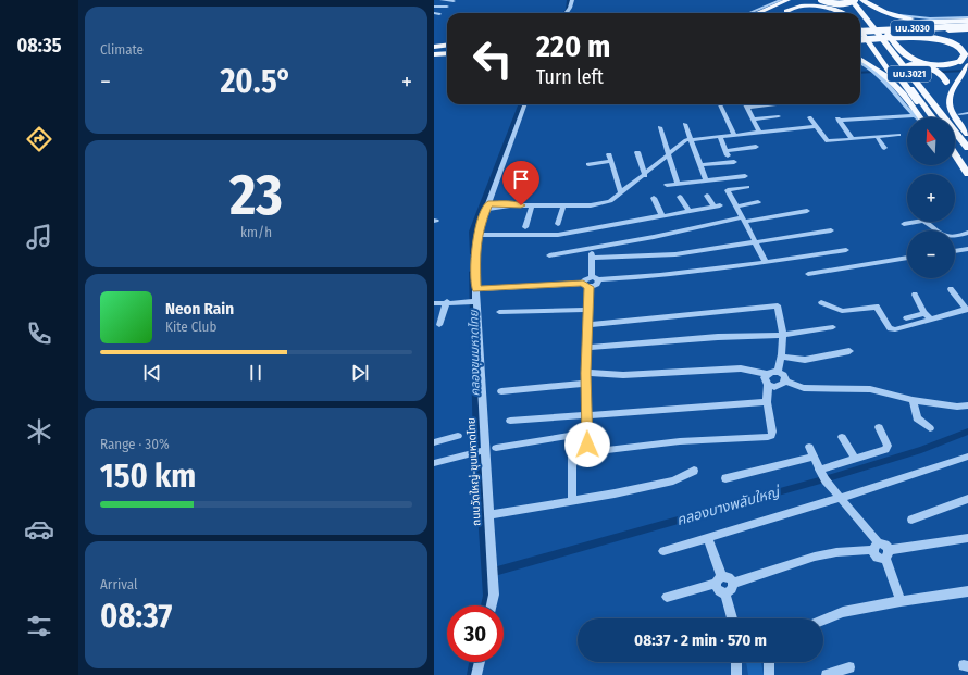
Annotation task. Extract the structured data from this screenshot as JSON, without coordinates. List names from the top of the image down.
{
  "streets": {
    "main road": ["นบ.3030", "นบ.3021"],
    "street": ["ถนนวัดใหญ่-ขุนมหาดไทย"]
  },
  "water": ["คลองขุนมหาดไทย", "คลองบางพลับใหญ่"],
  "north": "top",
  "page": {
    "tabs": "08:35",
    "tile": [
      "Climate",
      ["23", "km/h"],
      ["Range · 30%", "150 km"],
      ["Arrival", "08:37"]
    ],
    "turn": ["220 m", "Turn left"],
    "heat": ["−", "20.5°", "+"],
    "map_buttons": ["+", "−"],
    "song": ["Neon Rain", "Kite Club"],
    "limit": "30",
    "trip": "08:37 · 2 min · 570 m"
  }
}
